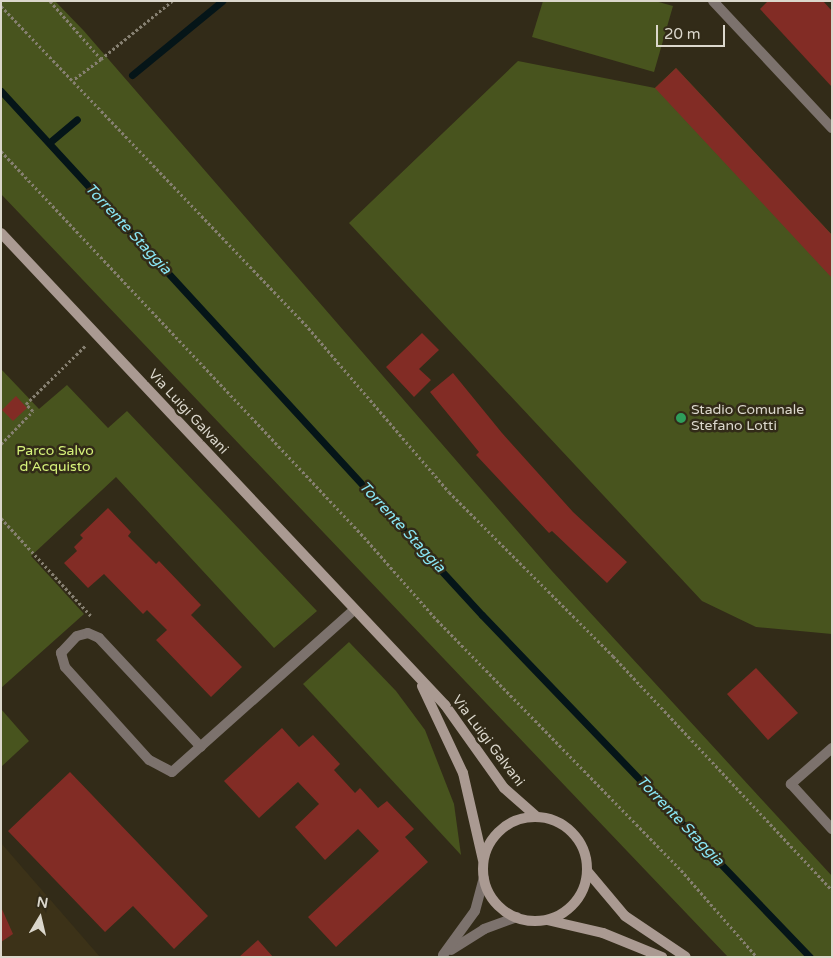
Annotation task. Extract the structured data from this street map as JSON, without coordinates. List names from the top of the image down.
{
  "streets": {
    "main road": ["Via Luigi Galvani"]
  },
  "water": ["Torrente Staggia"],
  "parks": ["Parco Salvo d'Acquisto"],
  "places": ["Stadio Comunale Stefano Lotti"],
  "scale_bar": "20 m",
  "north": "top"
}
